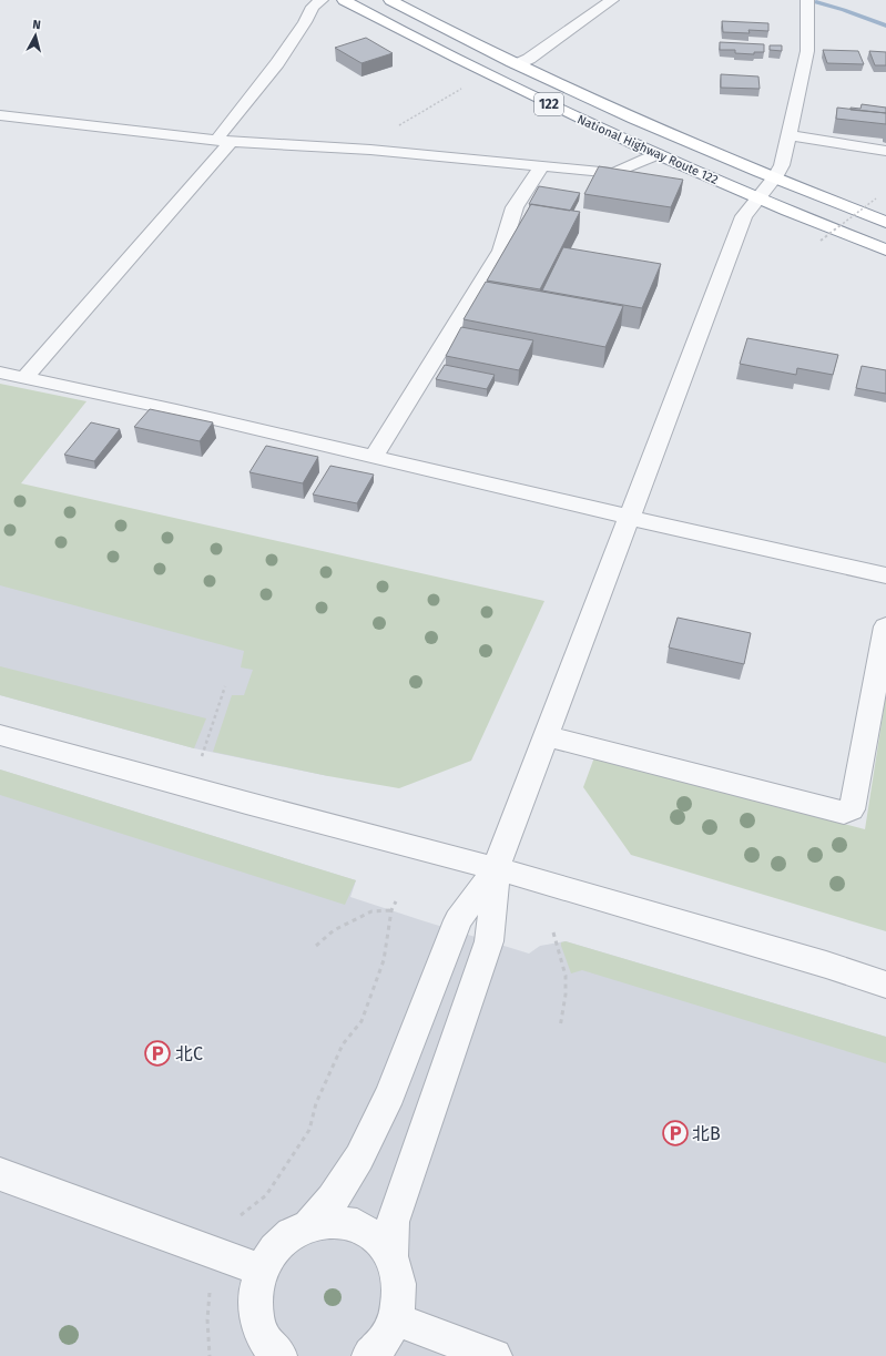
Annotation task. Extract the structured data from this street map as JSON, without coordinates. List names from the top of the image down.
{
  "streets": {
    "highway": ["122", "National Highway Route 122"]
  },
  "places": {
    "parking": ["北C", "北B"]
  },
  "north": "top"
}
